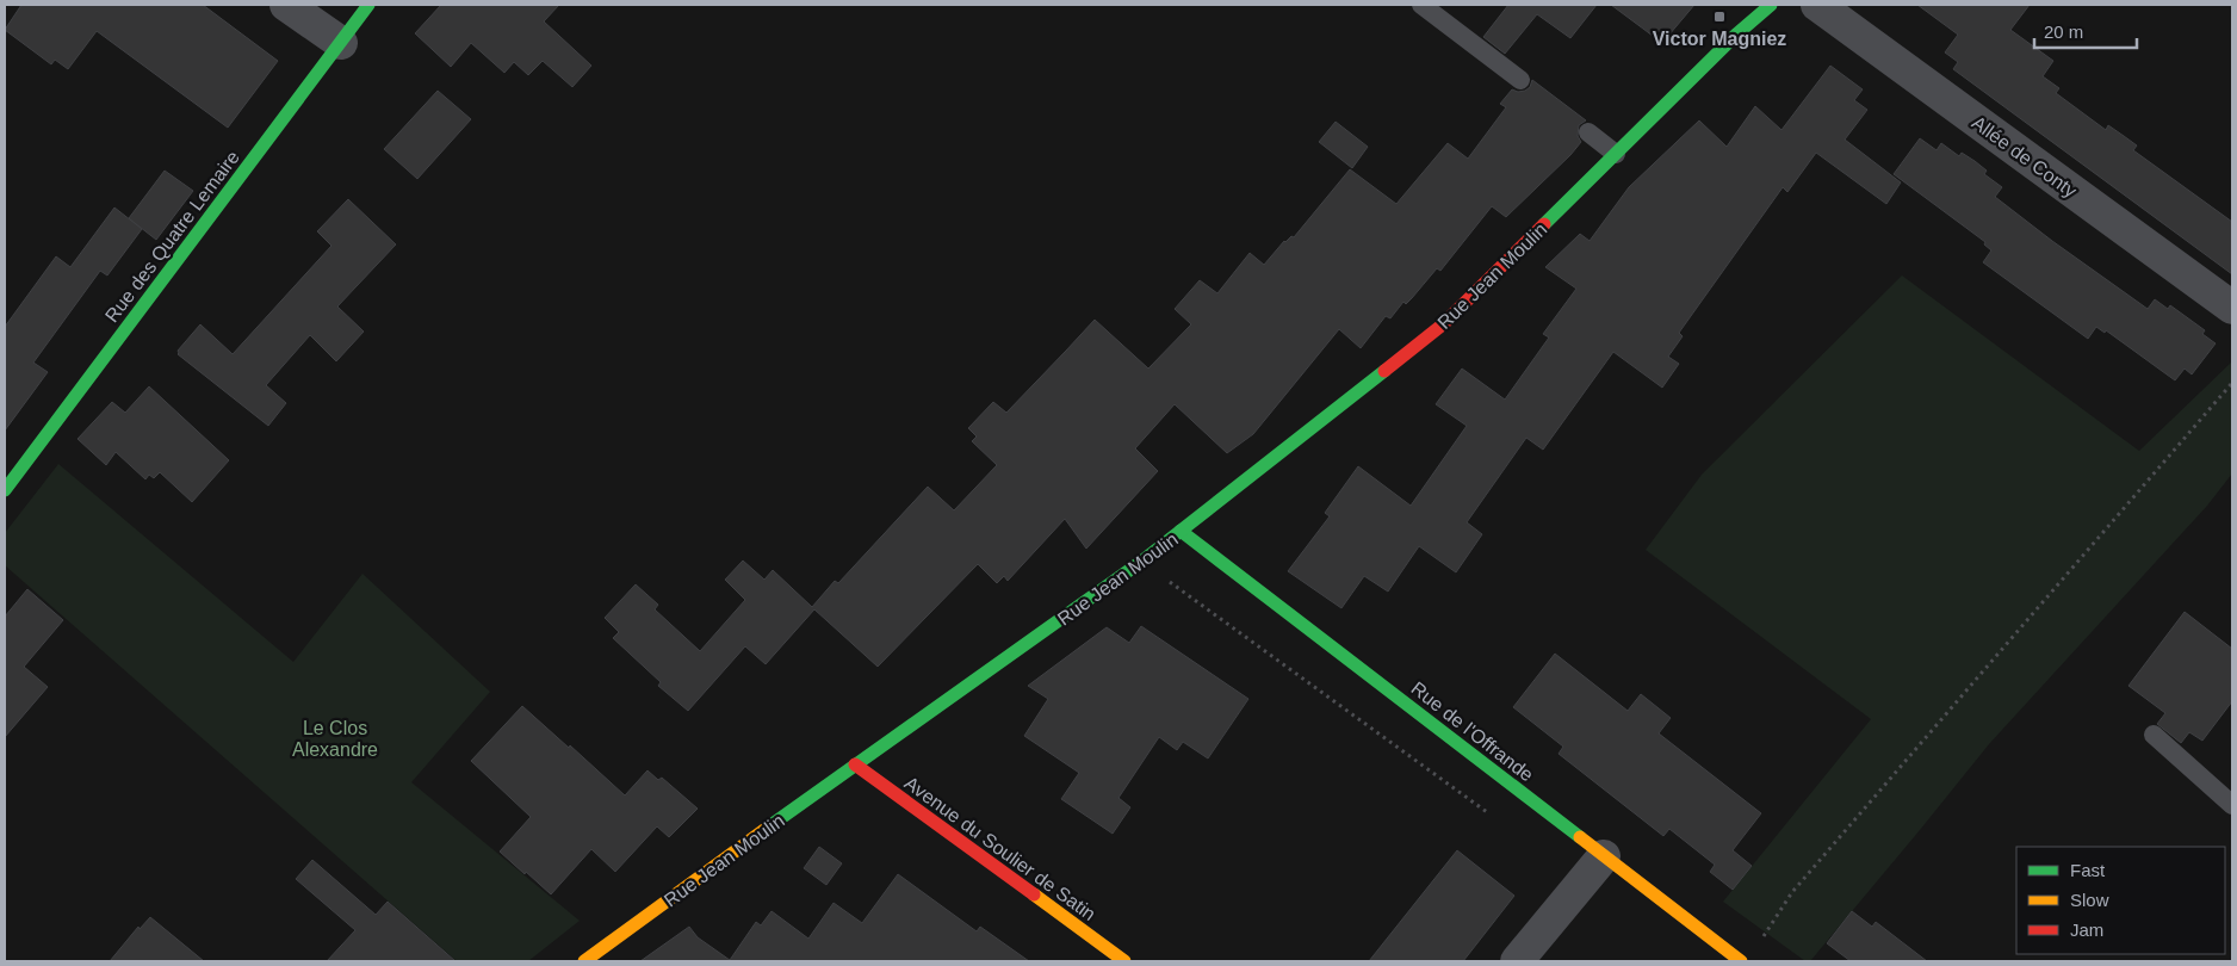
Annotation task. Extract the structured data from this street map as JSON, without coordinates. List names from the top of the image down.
{
  "streets": {
    "street": [
      "Allée de Conty",
      "Rue des Quatre Lemaire",
      "Rue Jean Moulin",
      "Rue de l'Offrande",
      "Avenue du Soulier de Satin"
    ]
  },
  "crossings": [
    ["Rue Jean Moulin", "Rue de l'Offrande"],
    ["Rue Jean Moulin", "Avenue du Soulier de Satin"]
  ],
  "parks": ["Le Clos Alexandre"],
  "places": {
    "transit": ["Victor Magniez"]
  },
  "legend": ["Fast", "Slow", "Jam"],
  "scale_bar": "20 m"
}
